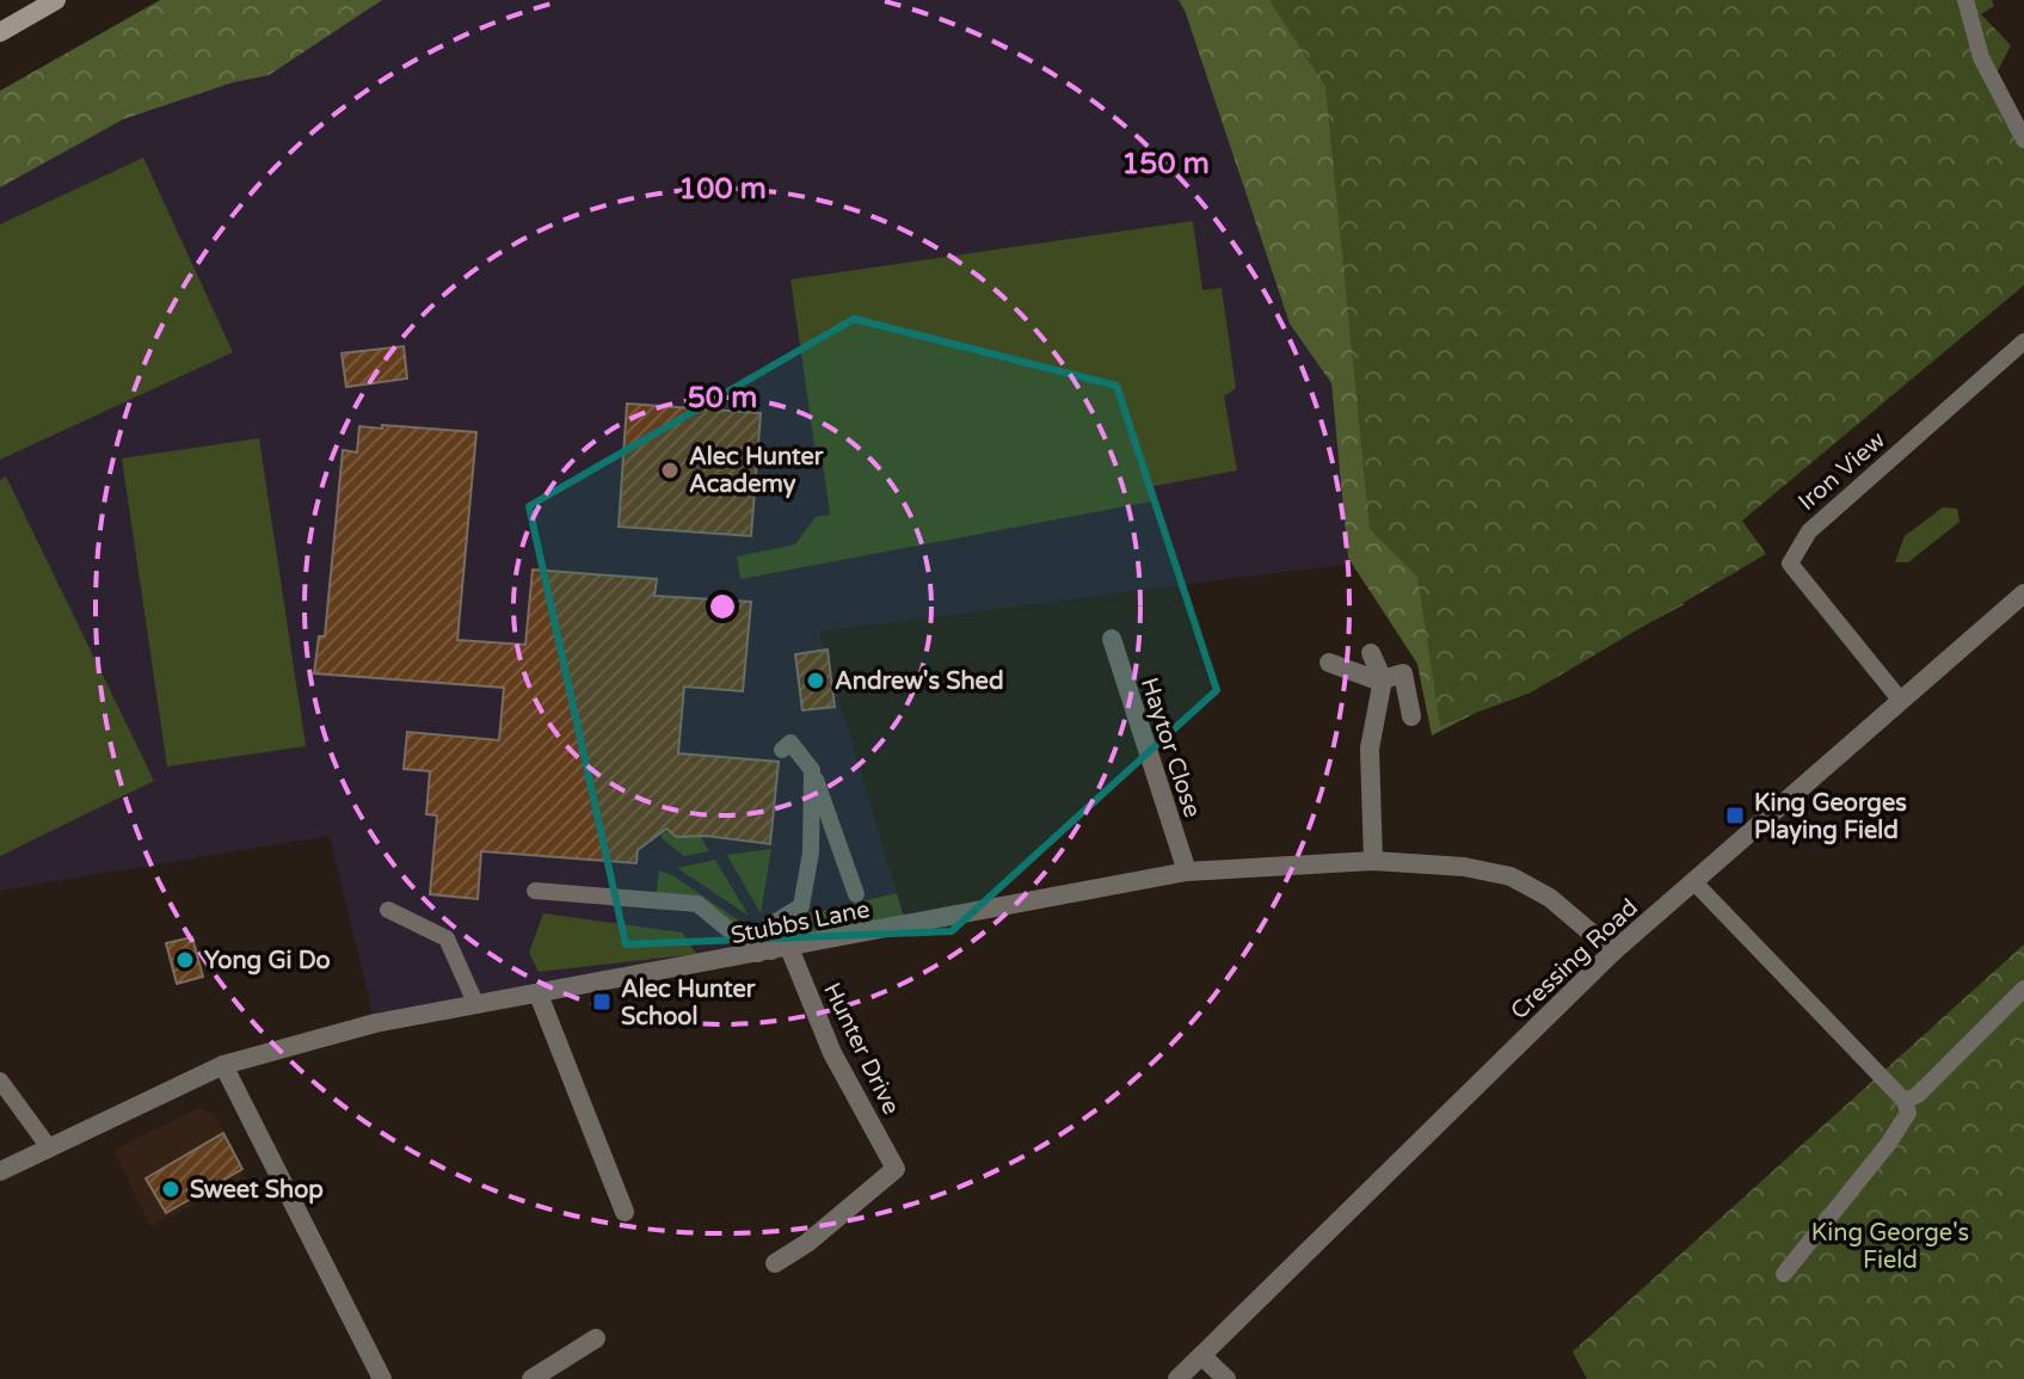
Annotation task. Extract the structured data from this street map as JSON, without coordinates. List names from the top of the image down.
{
  "streets": {
    "street": [
      "Haytor Close",
      "Stubbs Lane",
      "Cressing Road",
      "Hunter Drive"
    ],
    "lane": ["Iron View"]
  },
  "crossings": [
    ["Iron View", "Cressing Road"],
    ["Haytor Close", "Stubbs Lane"],
    ["Stubbs Lane", "Cressing Road"],
    ["Stubbs Lane", "Hunter Drive"]
  ],
  "parks": ["King George's Field"],
  "places": {
    "other": [
      "Alec Hunter Academy",
      "Andrew's Shed",
      "Yong Gi Do",
      "Sweet Shop"
    ],
    "transit": ["King Georges Playing Field", "Alec Hunter School"]
  },
  "rings": ["150 m", "100 m", "50 m"]
}
